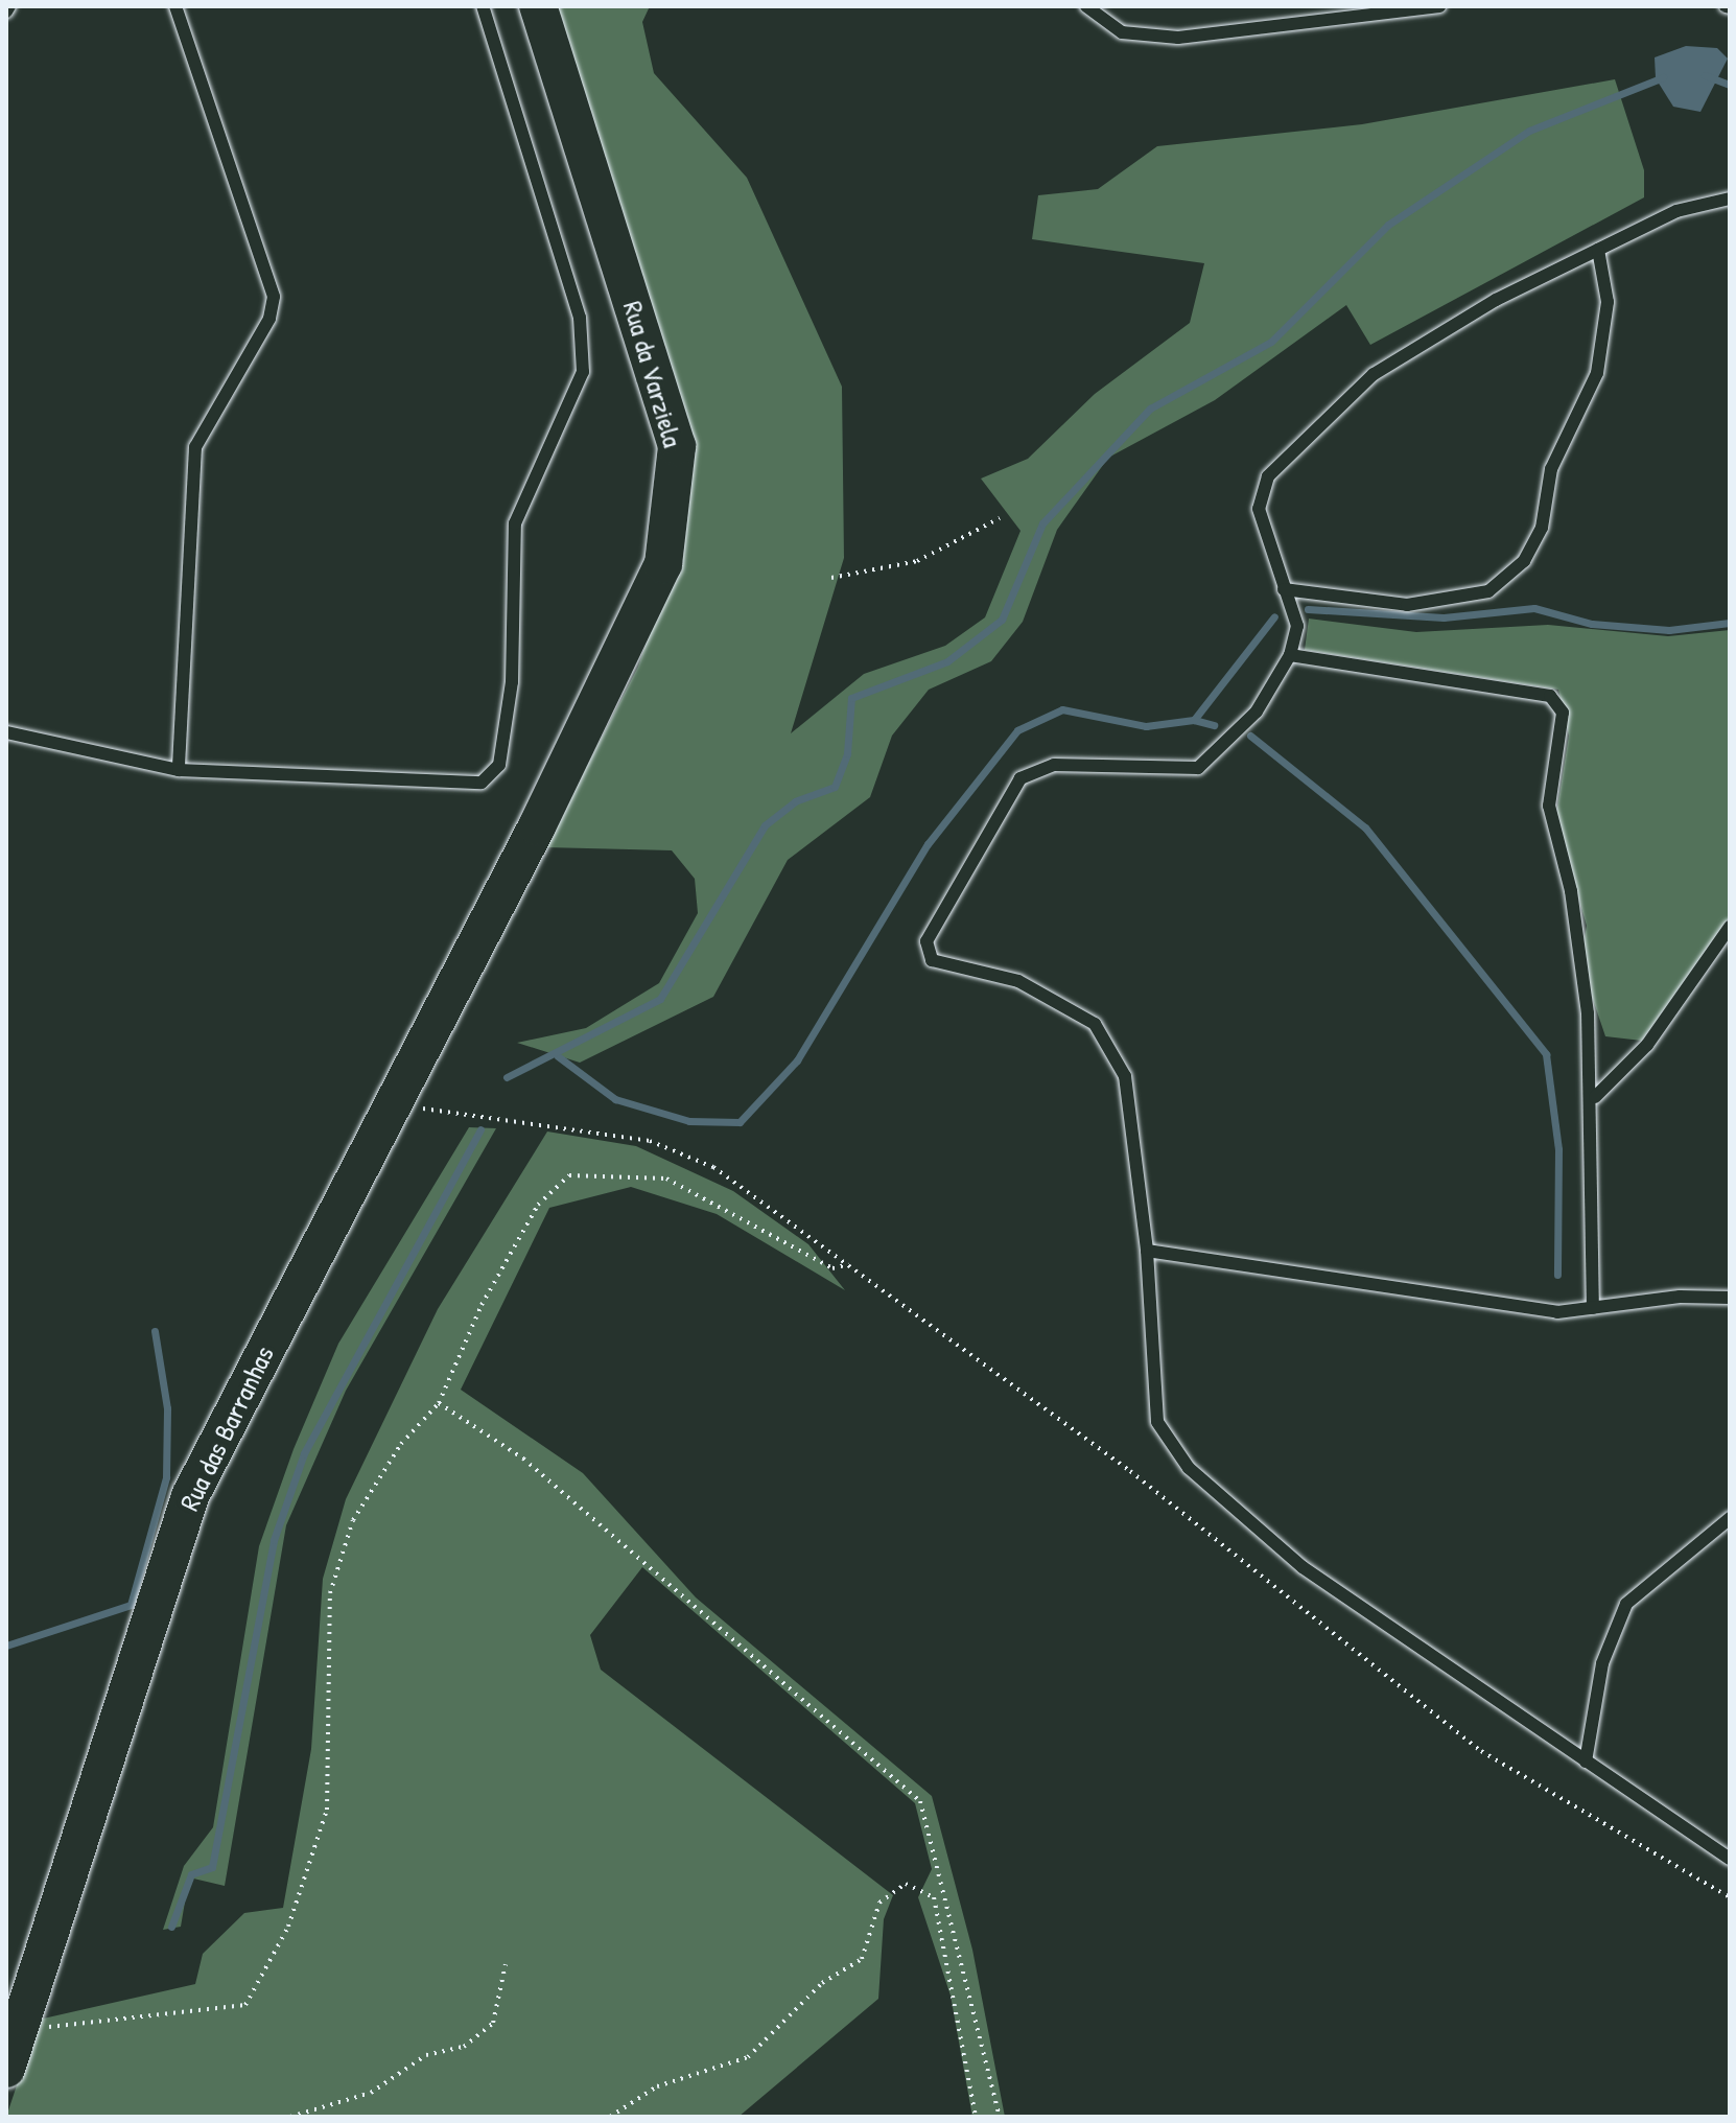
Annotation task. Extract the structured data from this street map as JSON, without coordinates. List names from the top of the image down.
{
  "streets": {
    "main road": ["Rua da Varziela", "Rua das Barranhas"]
  },
  "crossings": [
    ["Rua da Varziela", "Rua das Barranhas"]
  ]
}
